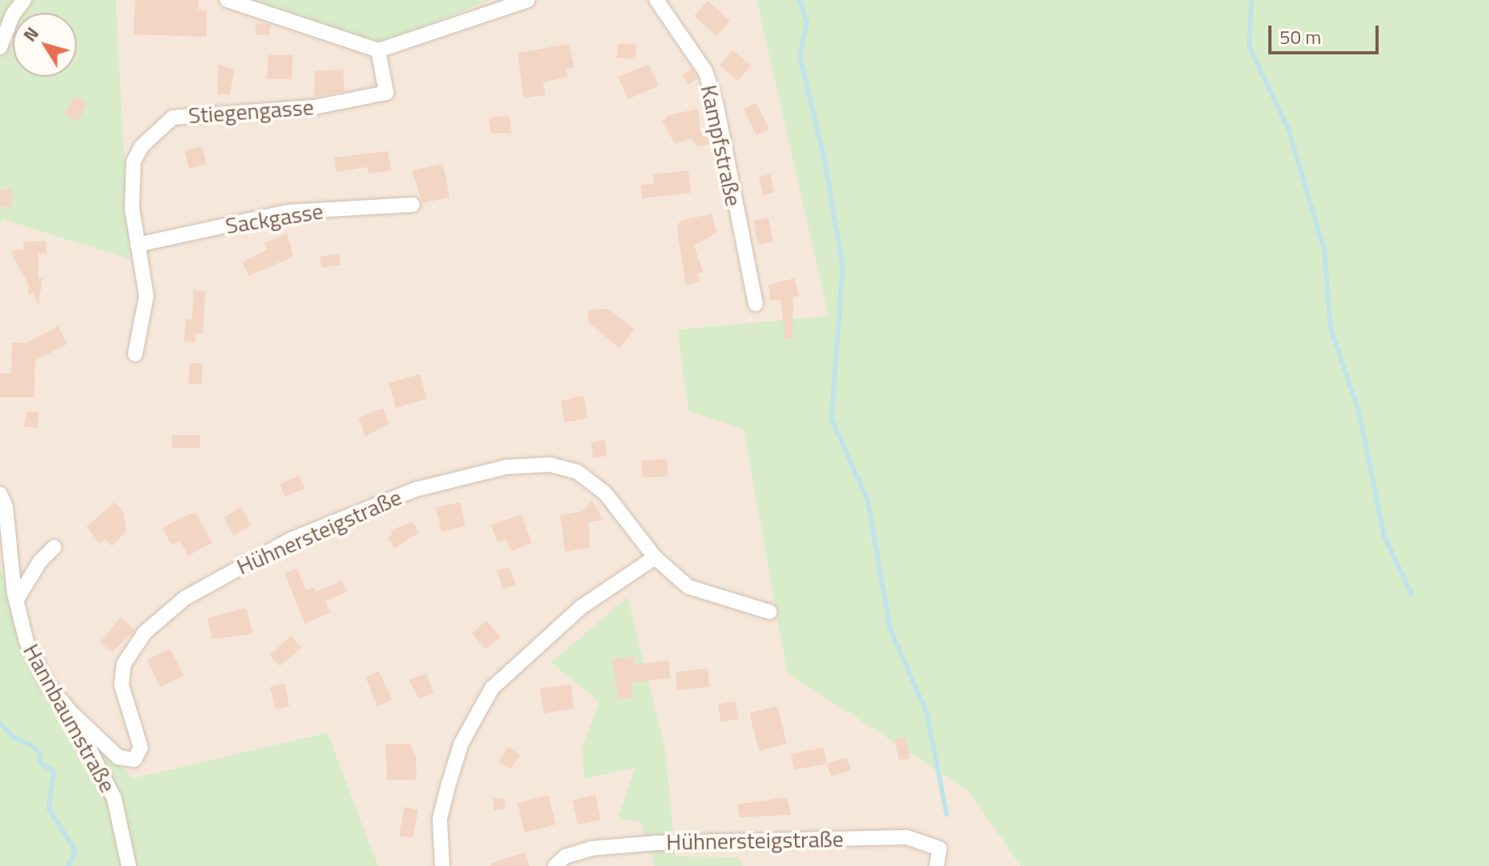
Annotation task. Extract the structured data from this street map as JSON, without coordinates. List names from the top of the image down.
{
  "streets": {
    "street": [
      "Stiegengasse",
      "Kampfstraße",
      "Sackgasse",
      "Hühnersteigstraße",
      "Hannbaumstraße"
    ]
  },
  "crossings": [
    ["Stiegengasse", "Sackgasse"],
    ["Hühnersteigstraße", "Hannbaumstraße"]
  ],
  "scale_bar": "50 m",
  "north": "top left"
}
